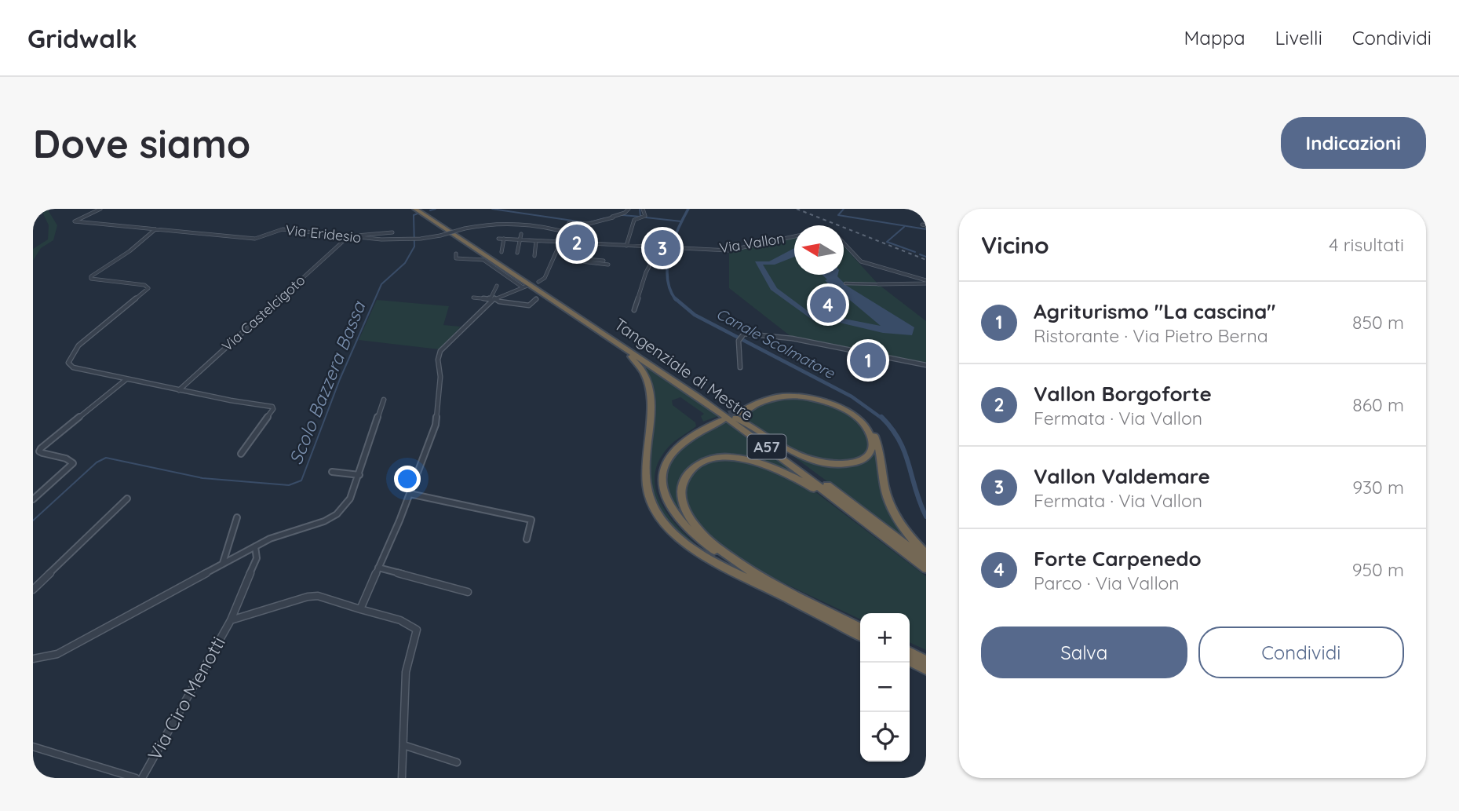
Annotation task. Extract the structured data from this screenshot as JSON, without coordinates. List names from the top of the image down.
{
  "streets": {
    "highway": ["Tangenziale di Mestre", "A57"],
    "street": [
      "Via Eridesio",
      "Via Vallon",
      "Via Castelcigoto",
      "Via Ciro Menotti"
    ]
  },
  "crossings": [
    ["Via Eridesio", "Via Vallon"],
    ["Via Eridesio", "Via Castelcigoto"],
    ["Tangenziale di Mestre", "A57"]
  ],
  "water": ["Canale Scolmatore", "Scolo Bazzera Bassa"],
  "north": "left",
  "page": {
    "header": "Gridwalk",
    "nav": ["Mappa", "Livelli", "Condividi"],
    "buttons": [
      "Indicazioni",
      ["Salva", "Condividi"]
    ],
    "title": "Dove siamo",
    "heading": ["Vicino", "4 risultati"],
    "pins": [
      "2",
      "3",
      "4",
      "1"
    ],
    "list": [
      {
        "mark": "1",
        "name": "Agriturismo \"La cascina\"",
        "note": "Ristorante · Via Pietro Berna",
        "value": "850 m"
      },
      {
        "mark": "2",
        "name": "Vallon Borgoforte",
        "note": "Fermata · Via Vallon",
        "value": "860 m"
      },
      {
        "mark": "3",
        "name": "Vallon Valdemare",
        "note": "Fermata · Via Vallon",
        "value": "930 m"
      },
      {
        "mark": "4",
        "name": "Forte Carpenedo",
        "note": "Parco · Via Vallon",
        "value": "950 m"
      }
    ],
    "map_buttons": ["+", "−"]
  }
}
